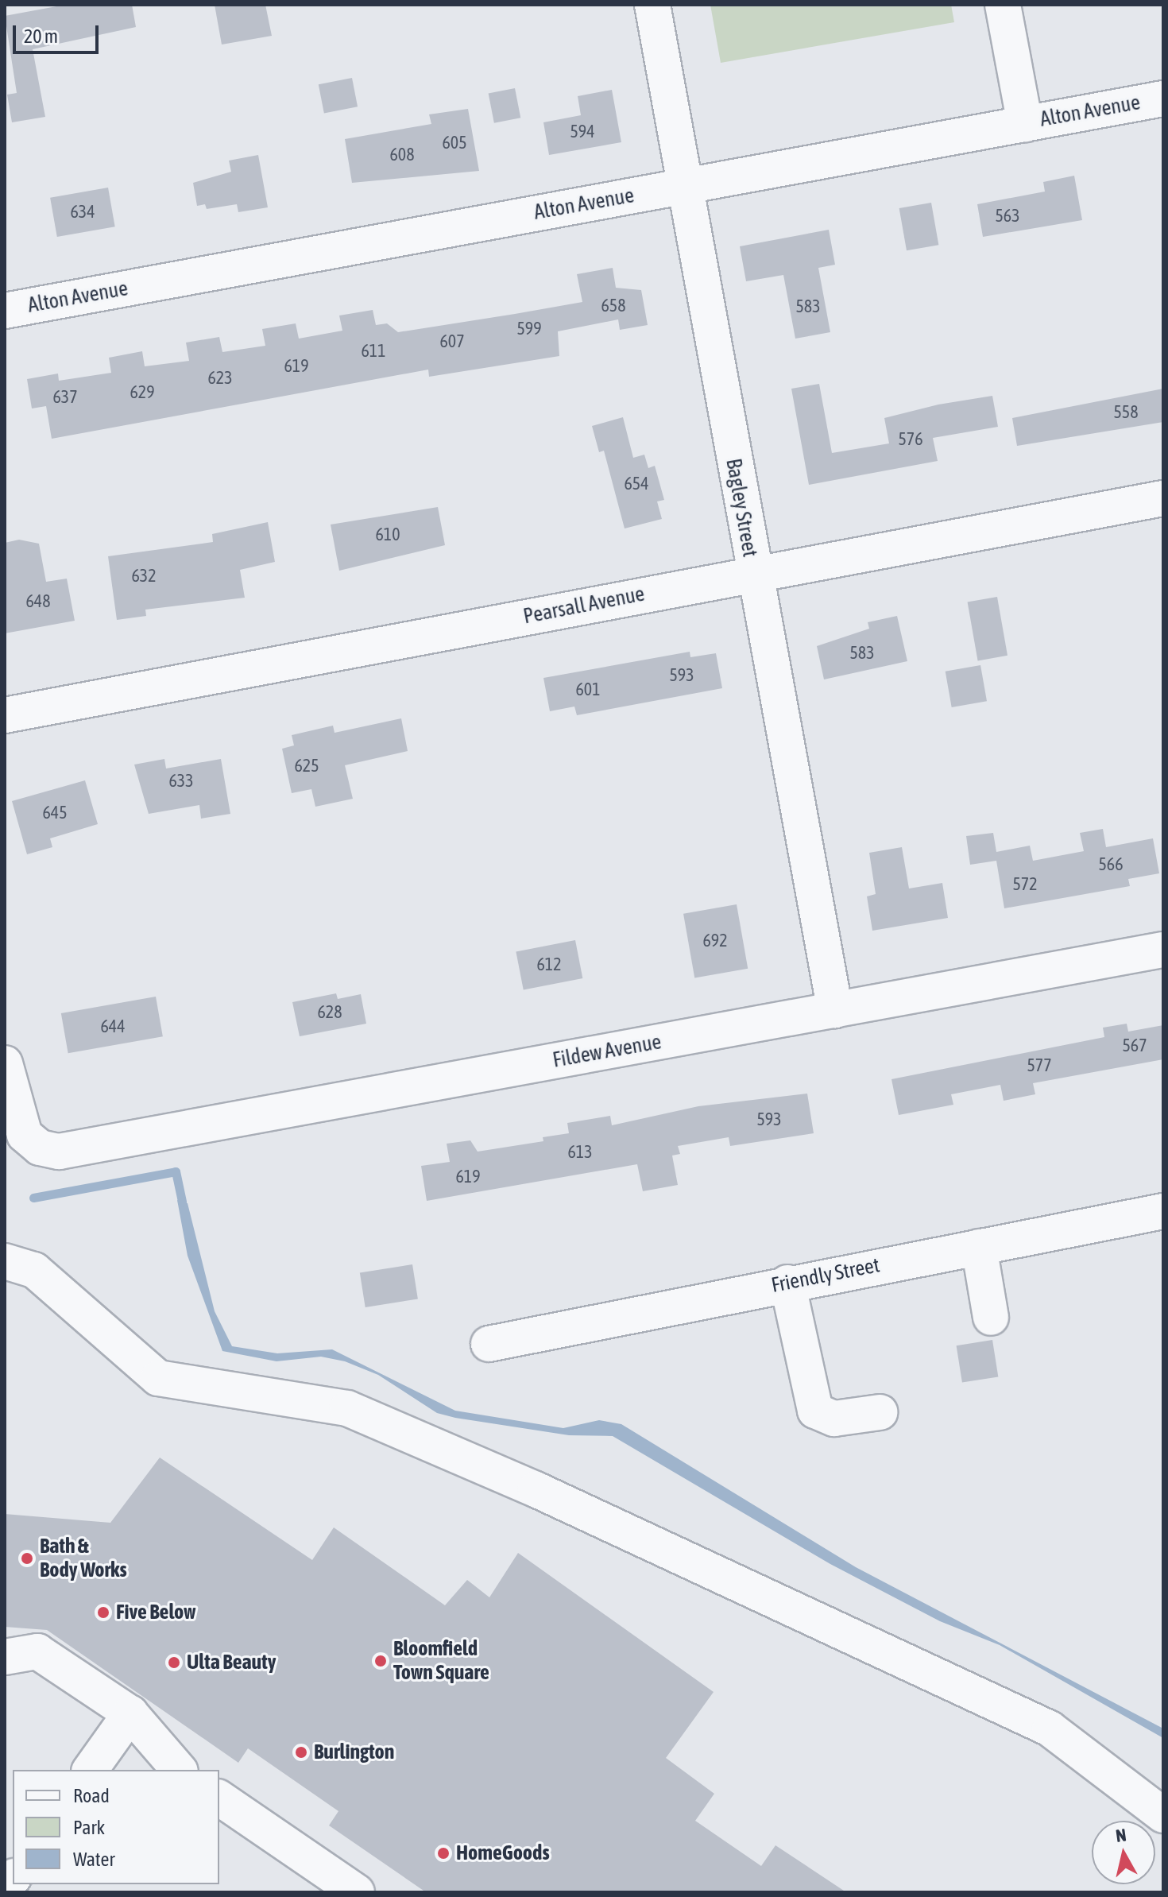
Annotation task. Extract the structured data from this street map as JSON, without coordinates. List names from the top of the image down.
{
  "streets": {
    "street": [
      "Alton Avenue",
      "Bagley Street",
      "Pearsall Avenue",
      "Fildew Avenue",
      "Friendly Street"
    ]
  },
  "crossings": [
    ["Alton Avenue", "Bagley Street"],
    ["Bagley Street", "Pearsall Avenue"],
    ["Bagley Street", "Fildew Avenue"]
  ],
  "places": [
    "Bath & Body Works",
    "Five Below",
    "Bloomfield Town Square",
    "Ulta Beauty",
    "Burlington",
    "HomeGoods"
  ],
  "house_numbers": [
    "594",
    "605",
    "608",
    "634",
    "563",
    "658",
    "583",
    "599",
    "607",
    "611",
    "619",
    "623",
    "629",
    "637",
    "558",
    "576",
    "654",
    "610",
    "632",
    "648",
    "583",
    "593",
    "601",
    "625",
    "633",
    "645",
    "566",
    "572",
    "692",
    "612",
    "628",
    "644",
    "567",
    "577",
    "593",
    "613",
    "619"
  ],
  "legend": ["Road", "Park", "Water"],
  "scale_bar": "20 m",
  "north": "top"
}
